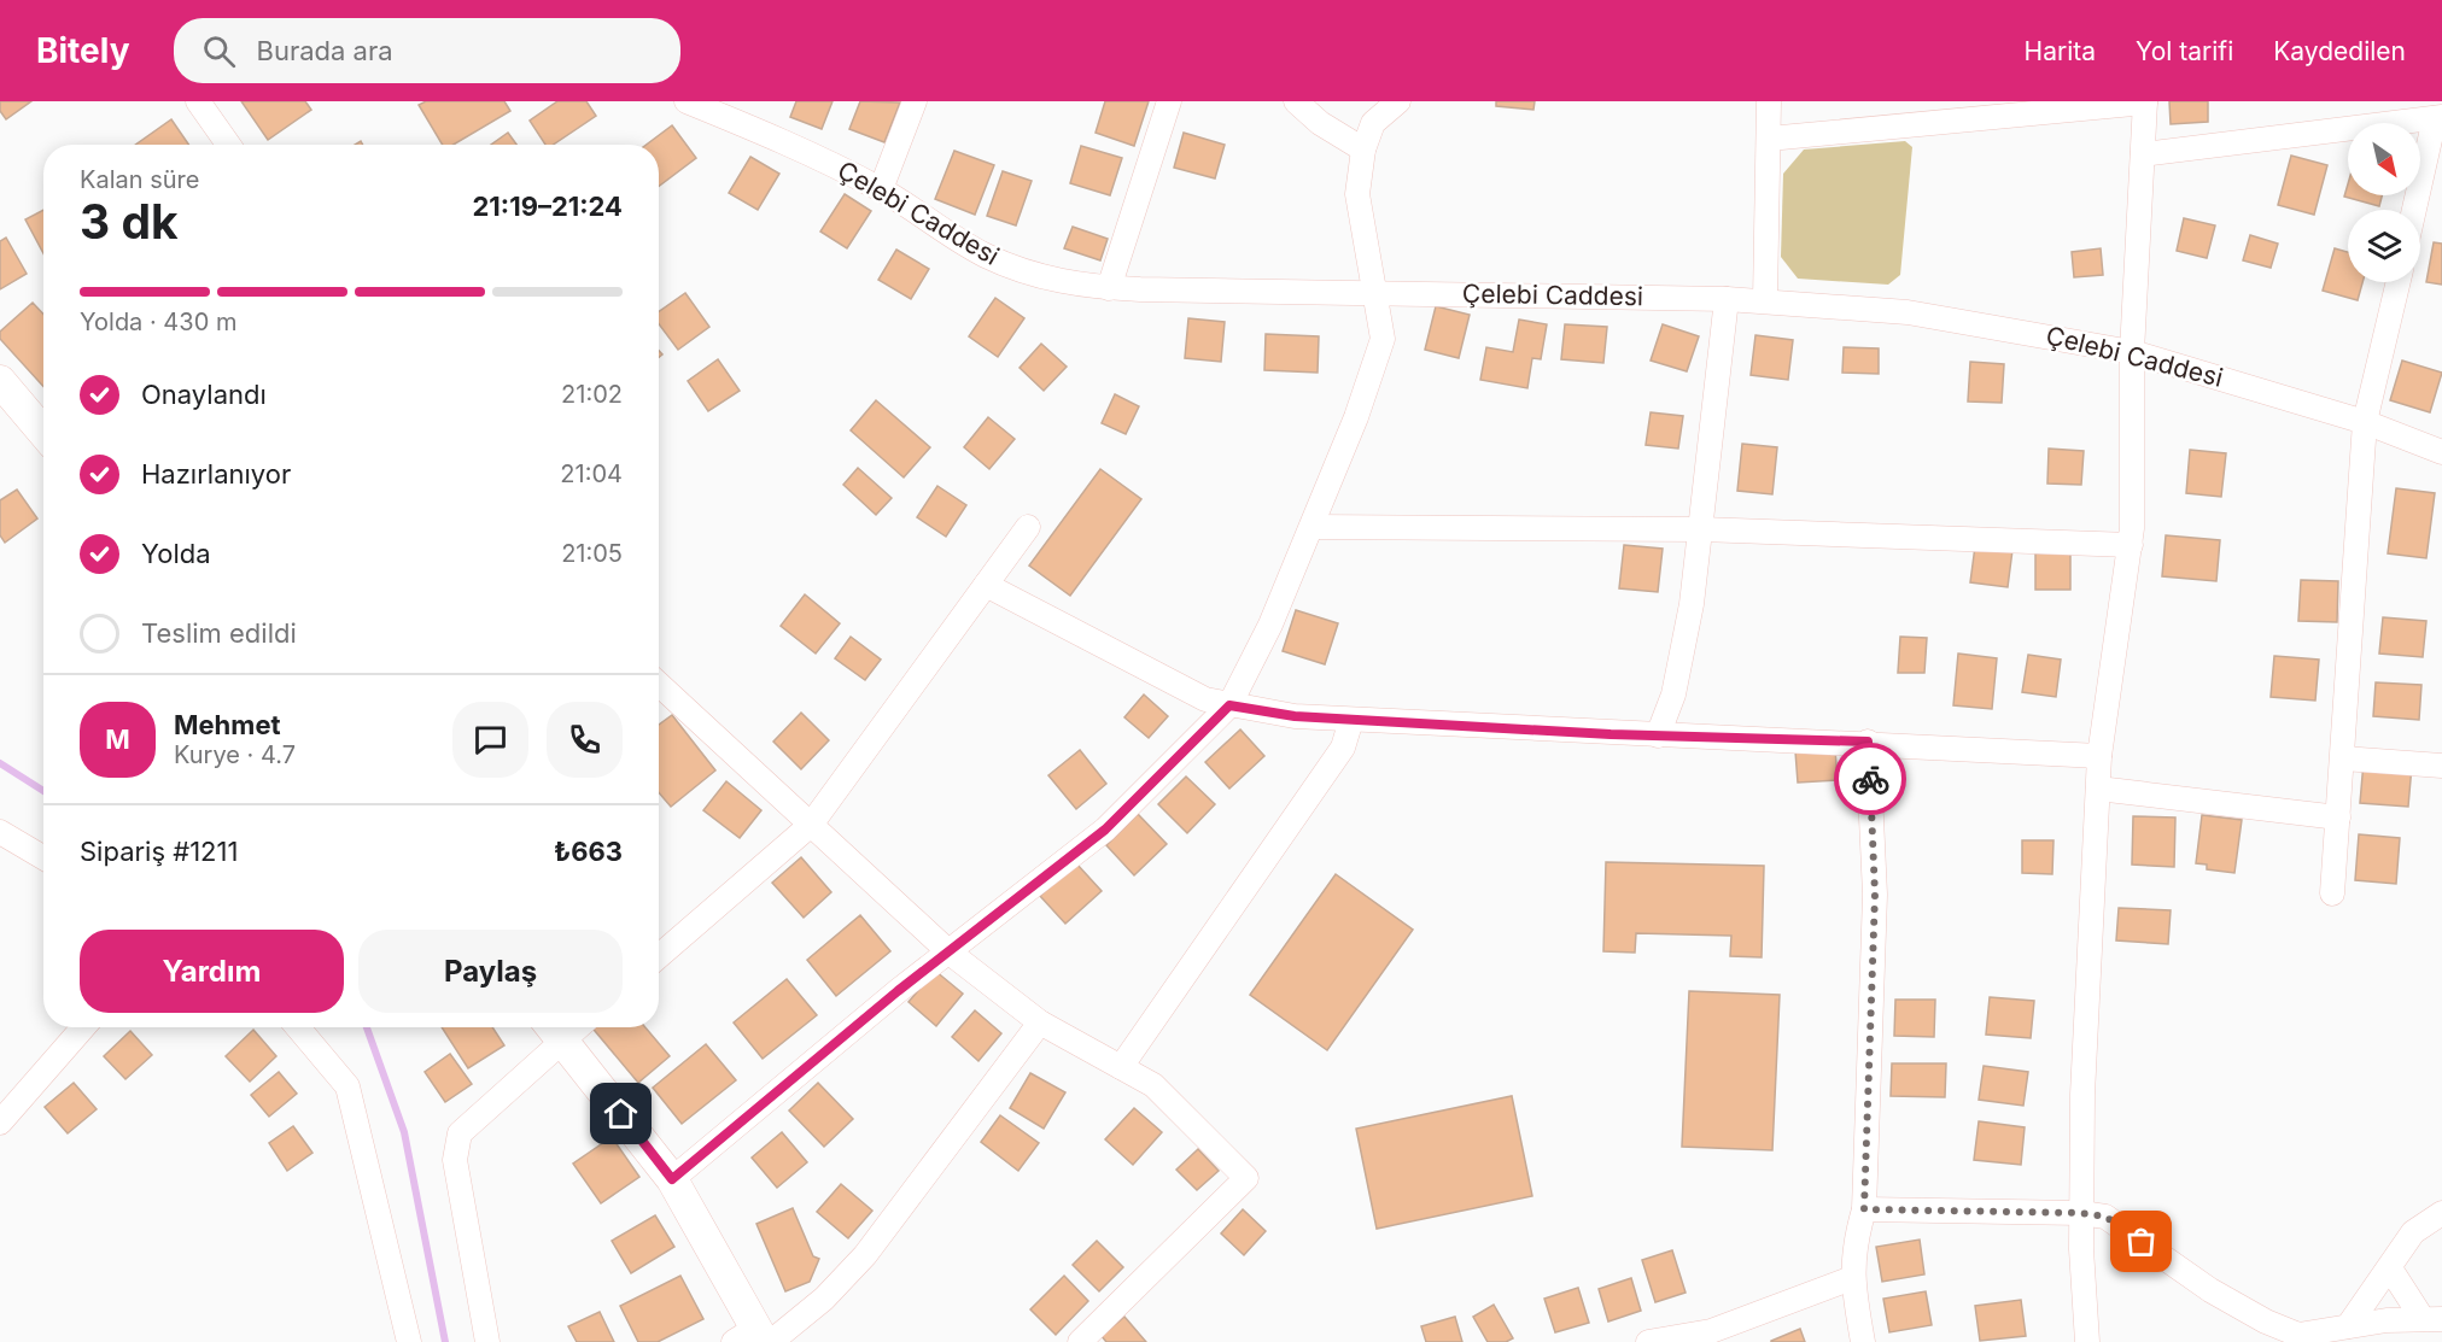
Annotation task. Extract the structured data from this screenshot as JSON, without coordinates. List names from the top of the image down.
{
  "streets": {
    "street": ["Çelebi Caddesi"]
  },
  "north": "bottom right",
  "page": {
    "header": "Bitely",
    "search": "Burada ara",
    "nav": ["Harita", "Yol tarifi", "Kaydedilen"],
    "heading": ["3 dk", "Kalan süre", "21:19–21:24"],
    "panel": [
      "Mehmet",
      "Kurye · 4.7",
      "Sipariş #1211",
      "₺663"
    ],
    "bar": "Yolda · 430 m",
    "list": [
      ["Onaylandı", "21:02"],
      ["Hazırlanıyor", "21:04"],
      ["Yolda", "21:05"],
      "Teslim edildi"
    ],
    "round": "M",
    "buttons": ["Yardım", "Paylaş"]
  }
}
